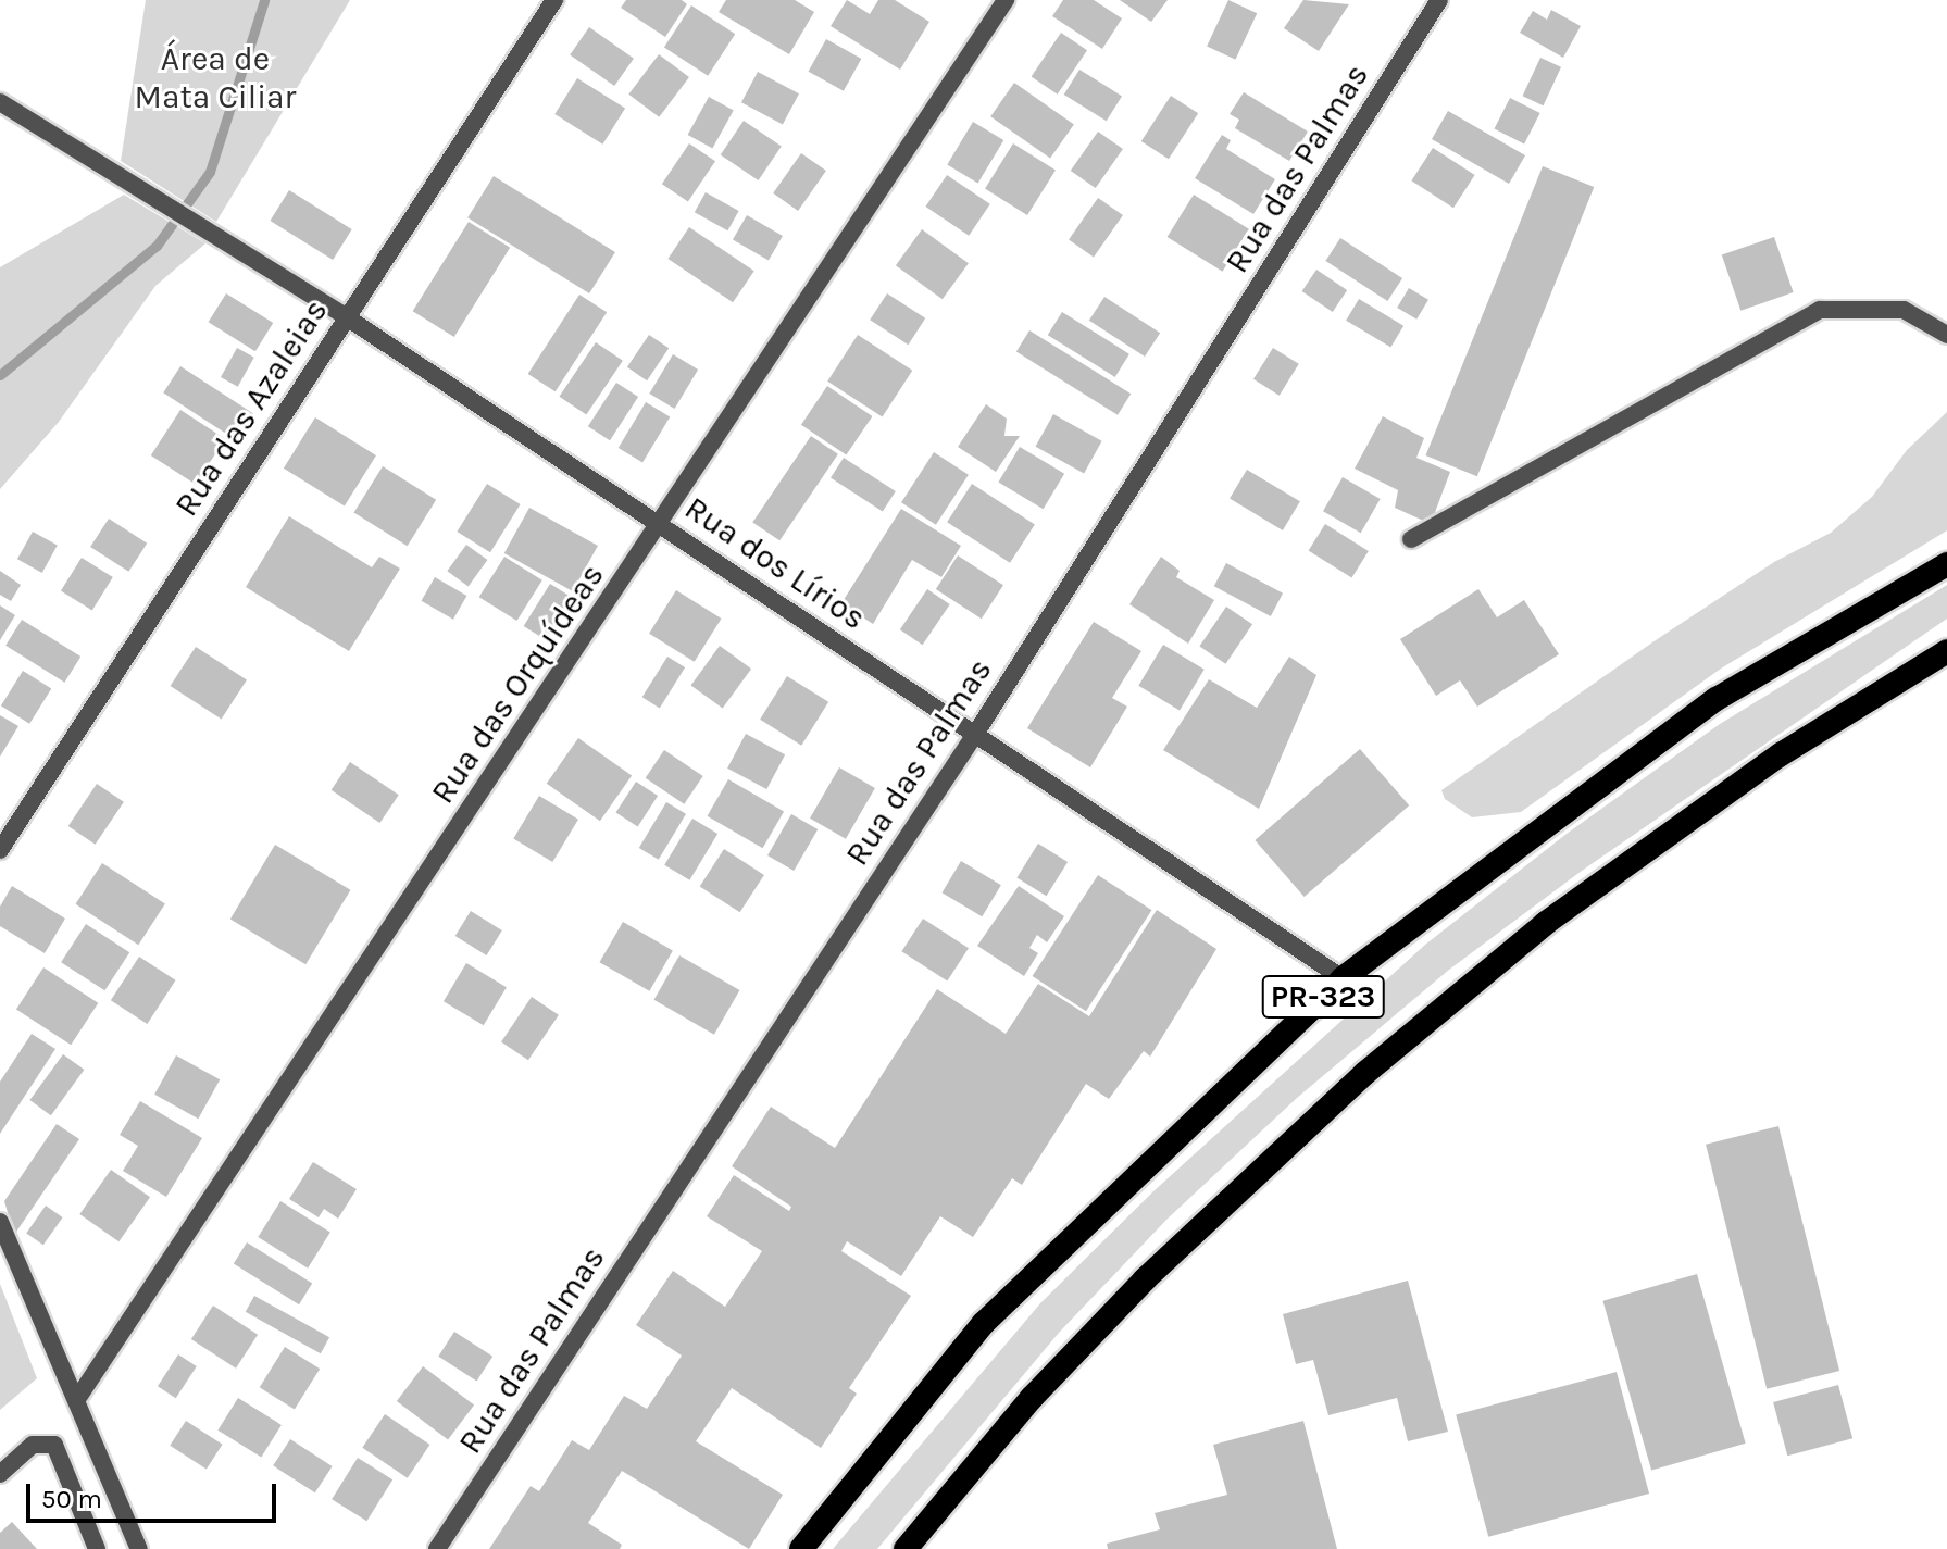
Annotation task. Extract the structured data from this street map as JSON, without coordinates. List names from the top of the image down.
{
  "streets": {
    "highway": ["PR-323"],
    "street": [
      "Rua das Palmas",
      "Rua das Azaleias",
      "Rua dos Lírios",
      "Rua das Orquídeas"
    ]
  },
  "crossings": [
    ["Rua das Palmas", "Rua dos Lírios"],
    ["Rua das Azaleias", "Rua dos Lírios"],
    ["Rua dos Lírios", "Rua das Orquídeas"],
    ["Rua dos Lírios", "PR-323"]
  ],
  "parks": ["Área de Mata Ciliar"],
  "scale_bar": "50 m"
}
